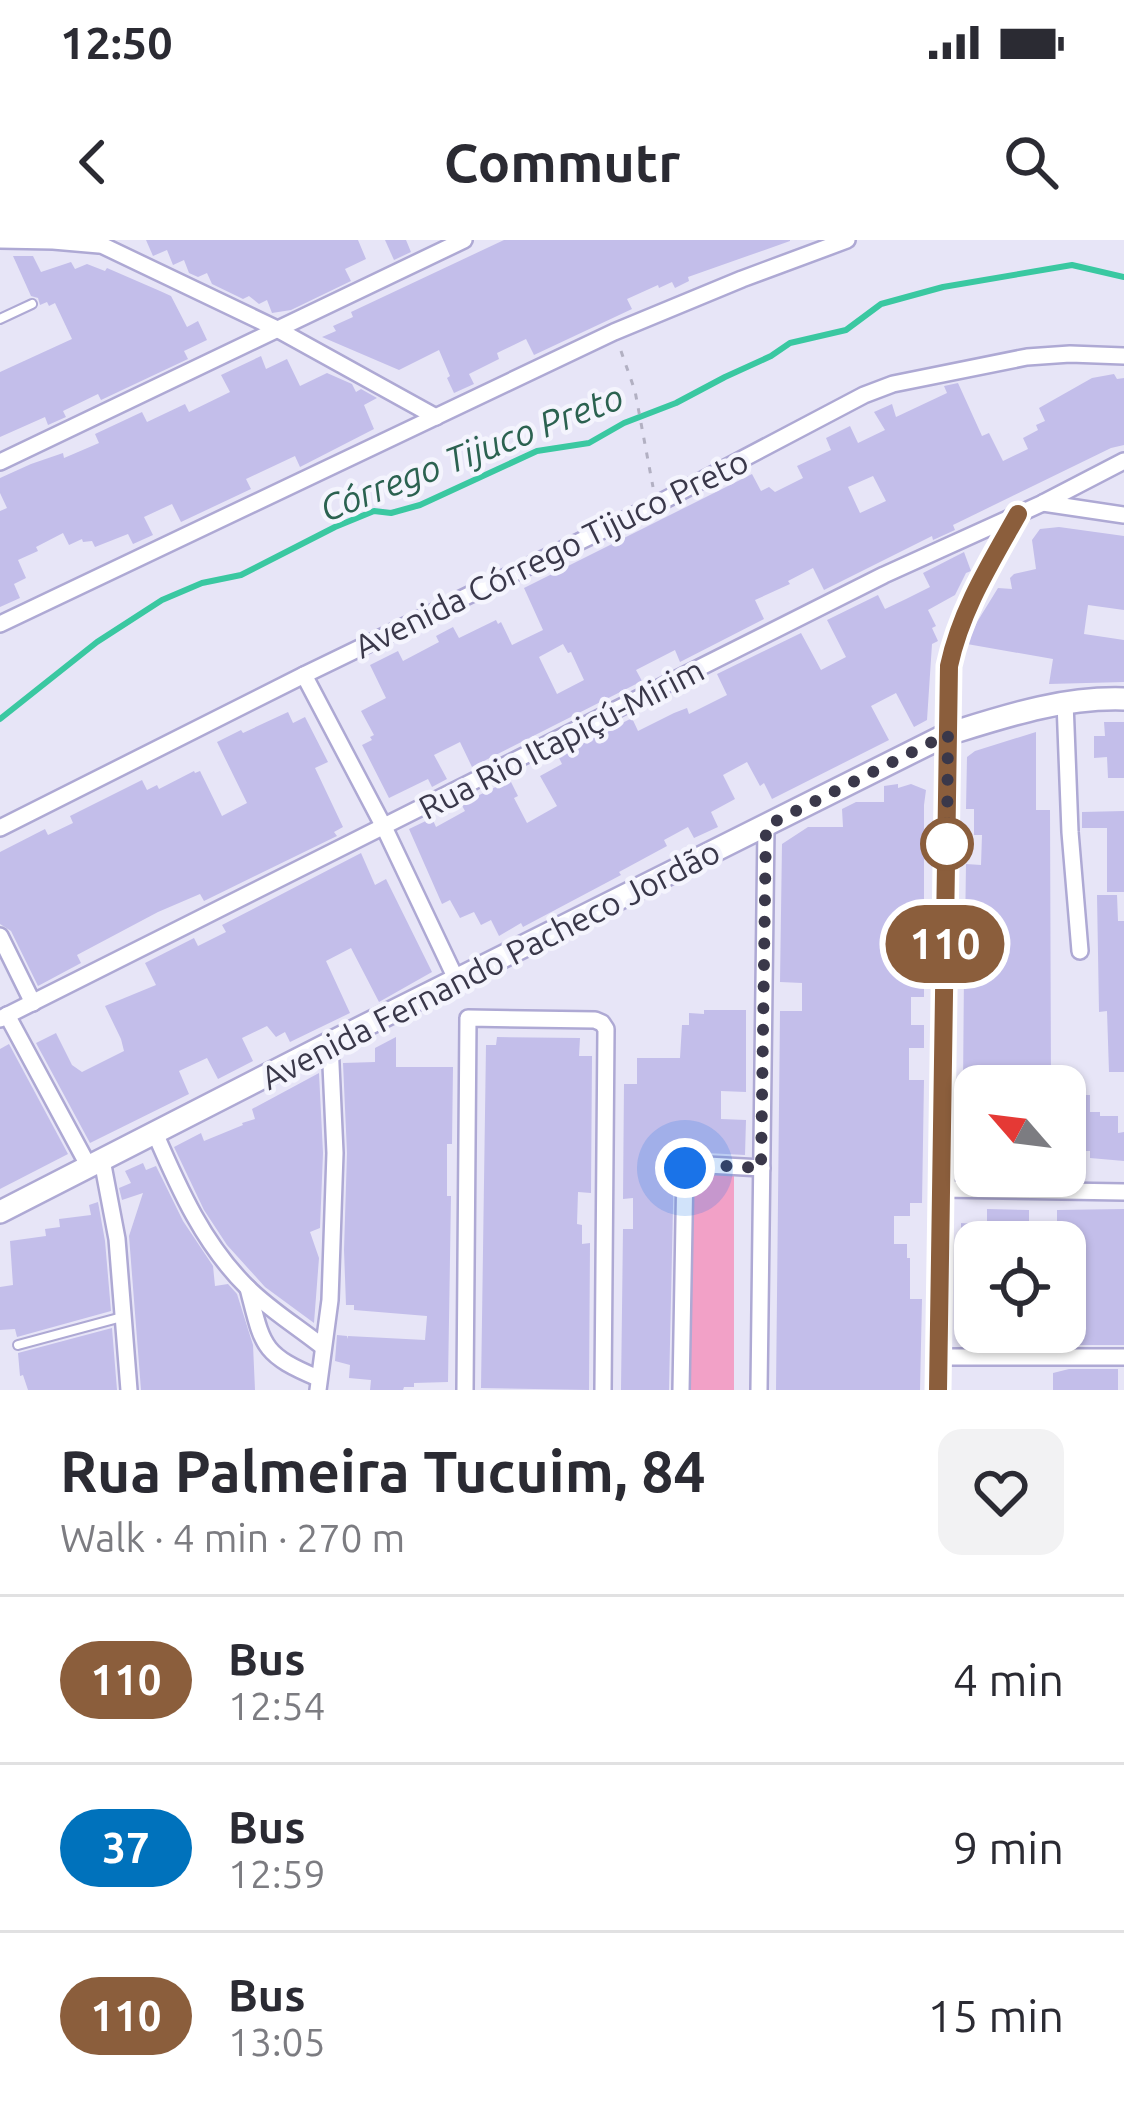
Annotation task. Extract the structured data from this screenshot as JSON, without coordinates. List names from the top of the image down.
{
  "streets": {
    "street": ["Avenida Córrego Tijuco Preto", "Rua Rio Itapiçú-Mirim", "Avenida Fernando Pacheco Jordão"]
  },
  "water": ["Córrego Tijuco Preto"],
  "lines": ["bus line 110"],
  "north": "top left",
  "page": {
    "status": "12:50",
    "header": "Commutr",
    "on_map": "110",
    "heading": ["Rua Palmeira Tucuim, 84", "Walk · 4 min · 270 m"],
    "list": [
      {
        "mark": "110",
        "name": "Bus",
        "note": "12:54",
        "value": "4 min"
      },
      {
        "mark": "37",
        "name": "Bus",
        "note": "12:59",
        "value": "9 min"
      },
      {
        "mark": "110",
        "name": "Bus",
        "note": "13:05",
        "value": "15 min"
      }
    ]
  }
}
